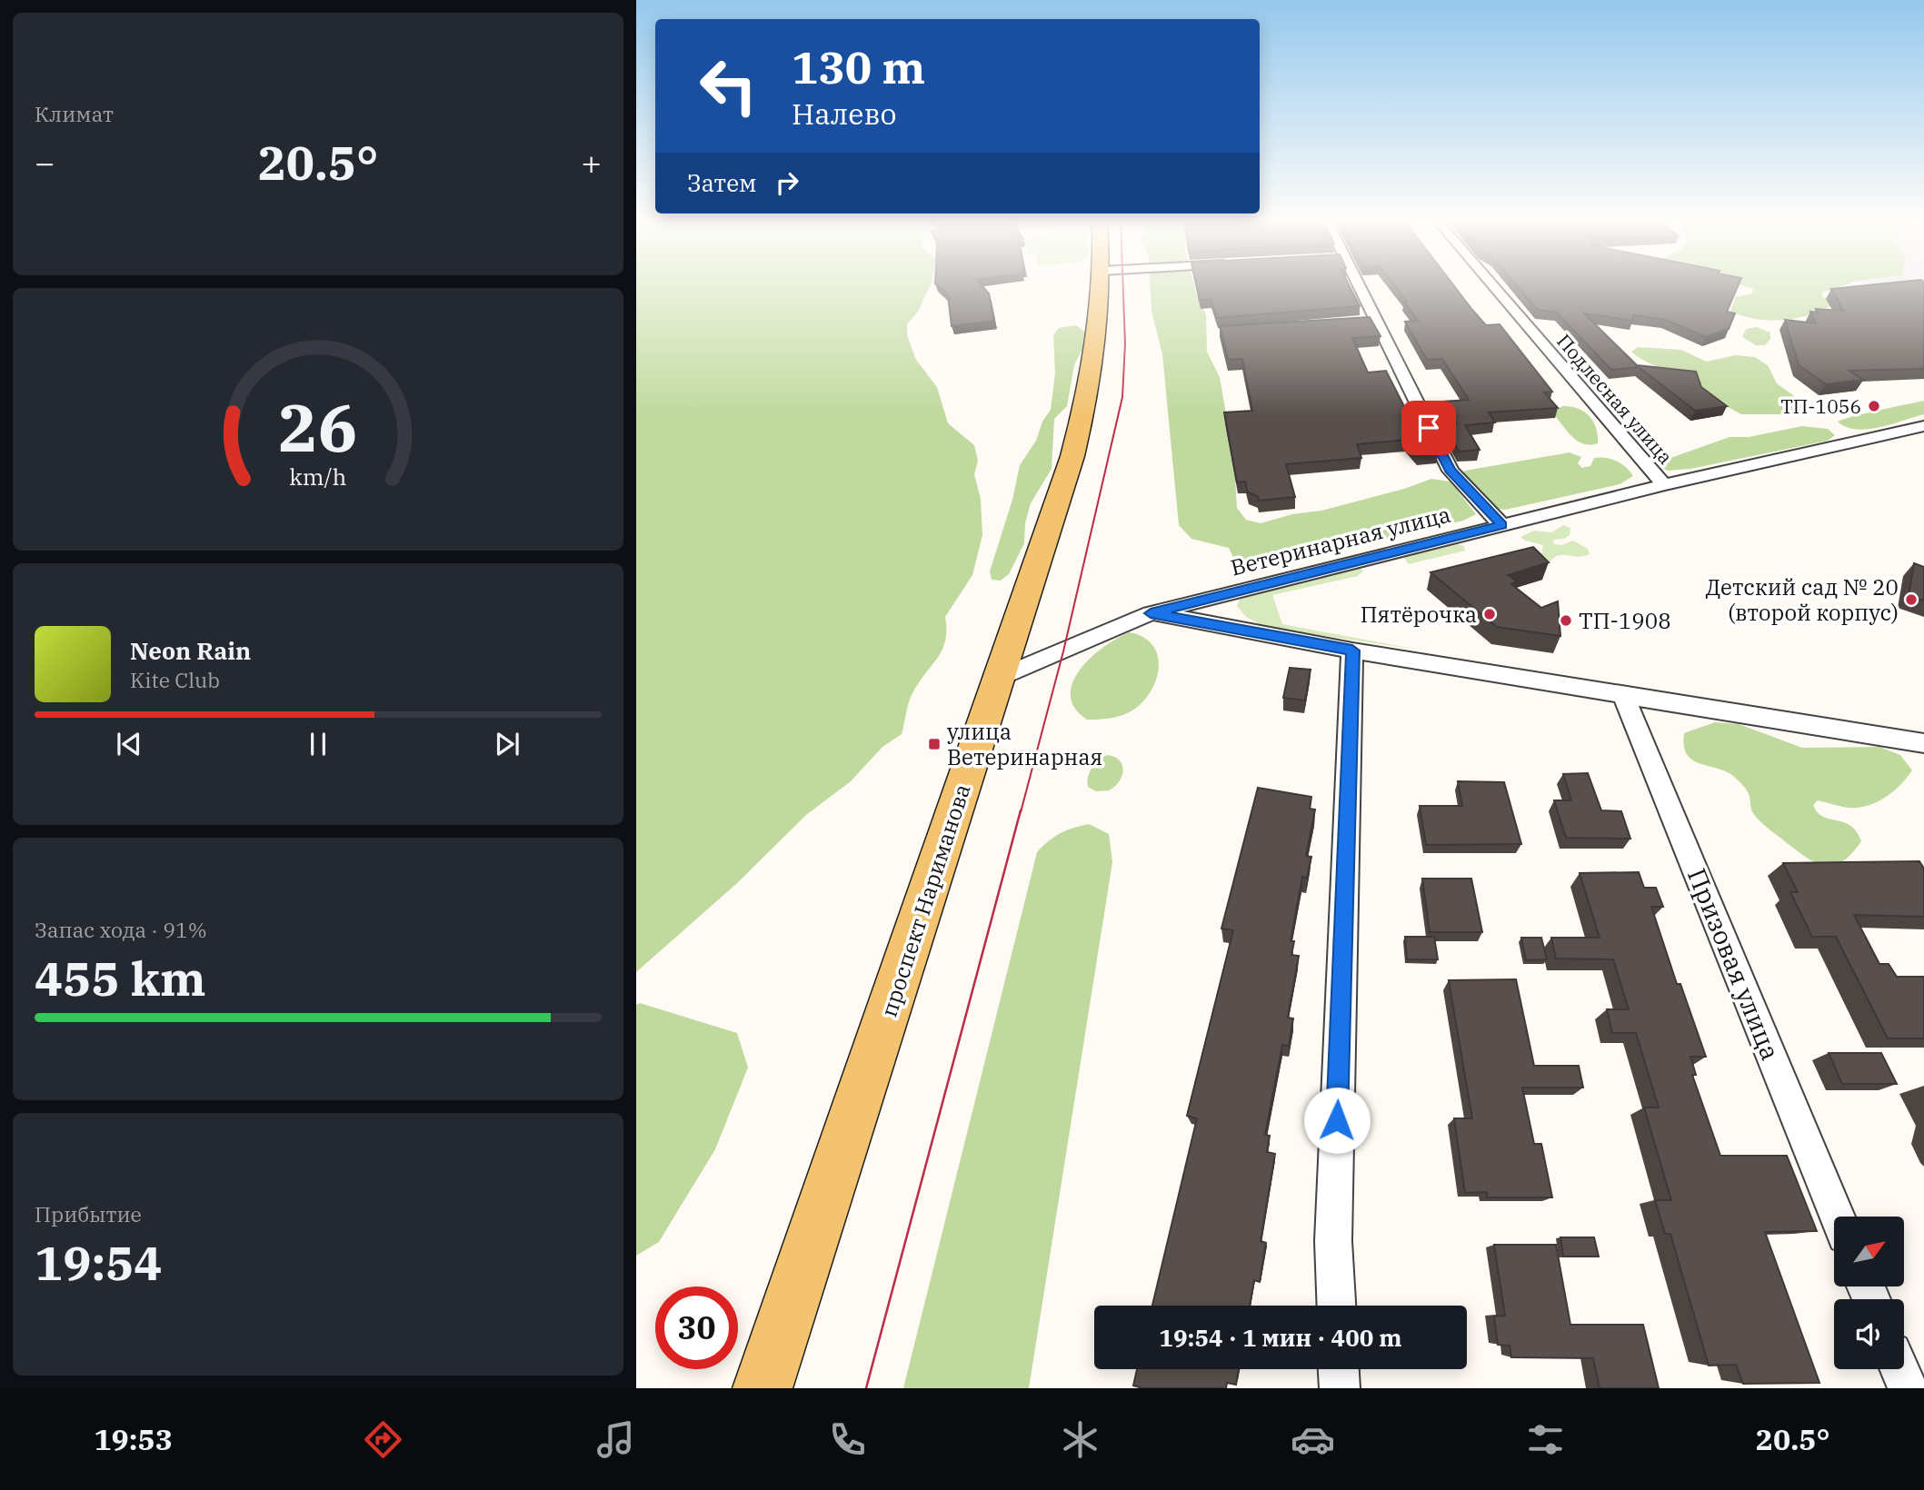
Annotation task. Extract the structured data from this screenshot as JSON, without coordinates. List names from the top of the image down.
{
  "streets": {
    "main road": ["проспект Нариманова"],
    "street": ["Подлесная улица", "Ветеринарная улица", "Призовая улица"]
  },
  "crossings": [
    ["Подлесная улица", "Ветеринарная улица"],
    ["Ветеринарная улица", "проспект Нариманова"]
  ],
  "places": {
    "other": [
      "ТП-1056",
      "Детский сад № 20 (второй корпус)",
      "Пятёрочка",
      "ТП-1908"
    ],
    "transit": ["улица Ветеринарная"]
  },
  "north": "top right",
  "page": {
    "tile": [
      "Климат",
      ["Запас хода · 91%", "455 km"],
      ["Прибытие", "19:54"]
    ],
    "turn": ["130 m", "Налево"],
    "heat": ["−", "20.5°", "+"],
    "then": "Затем",
    "song": ["Neon Rain", "Kite Club"],
    "limit": "30",
    "trip": "19:54 · 1 мин · 400 m",
    "tabs": ["19:53", "20.5°"],
    "gauge": ["26", "km/h"]
  }
}
